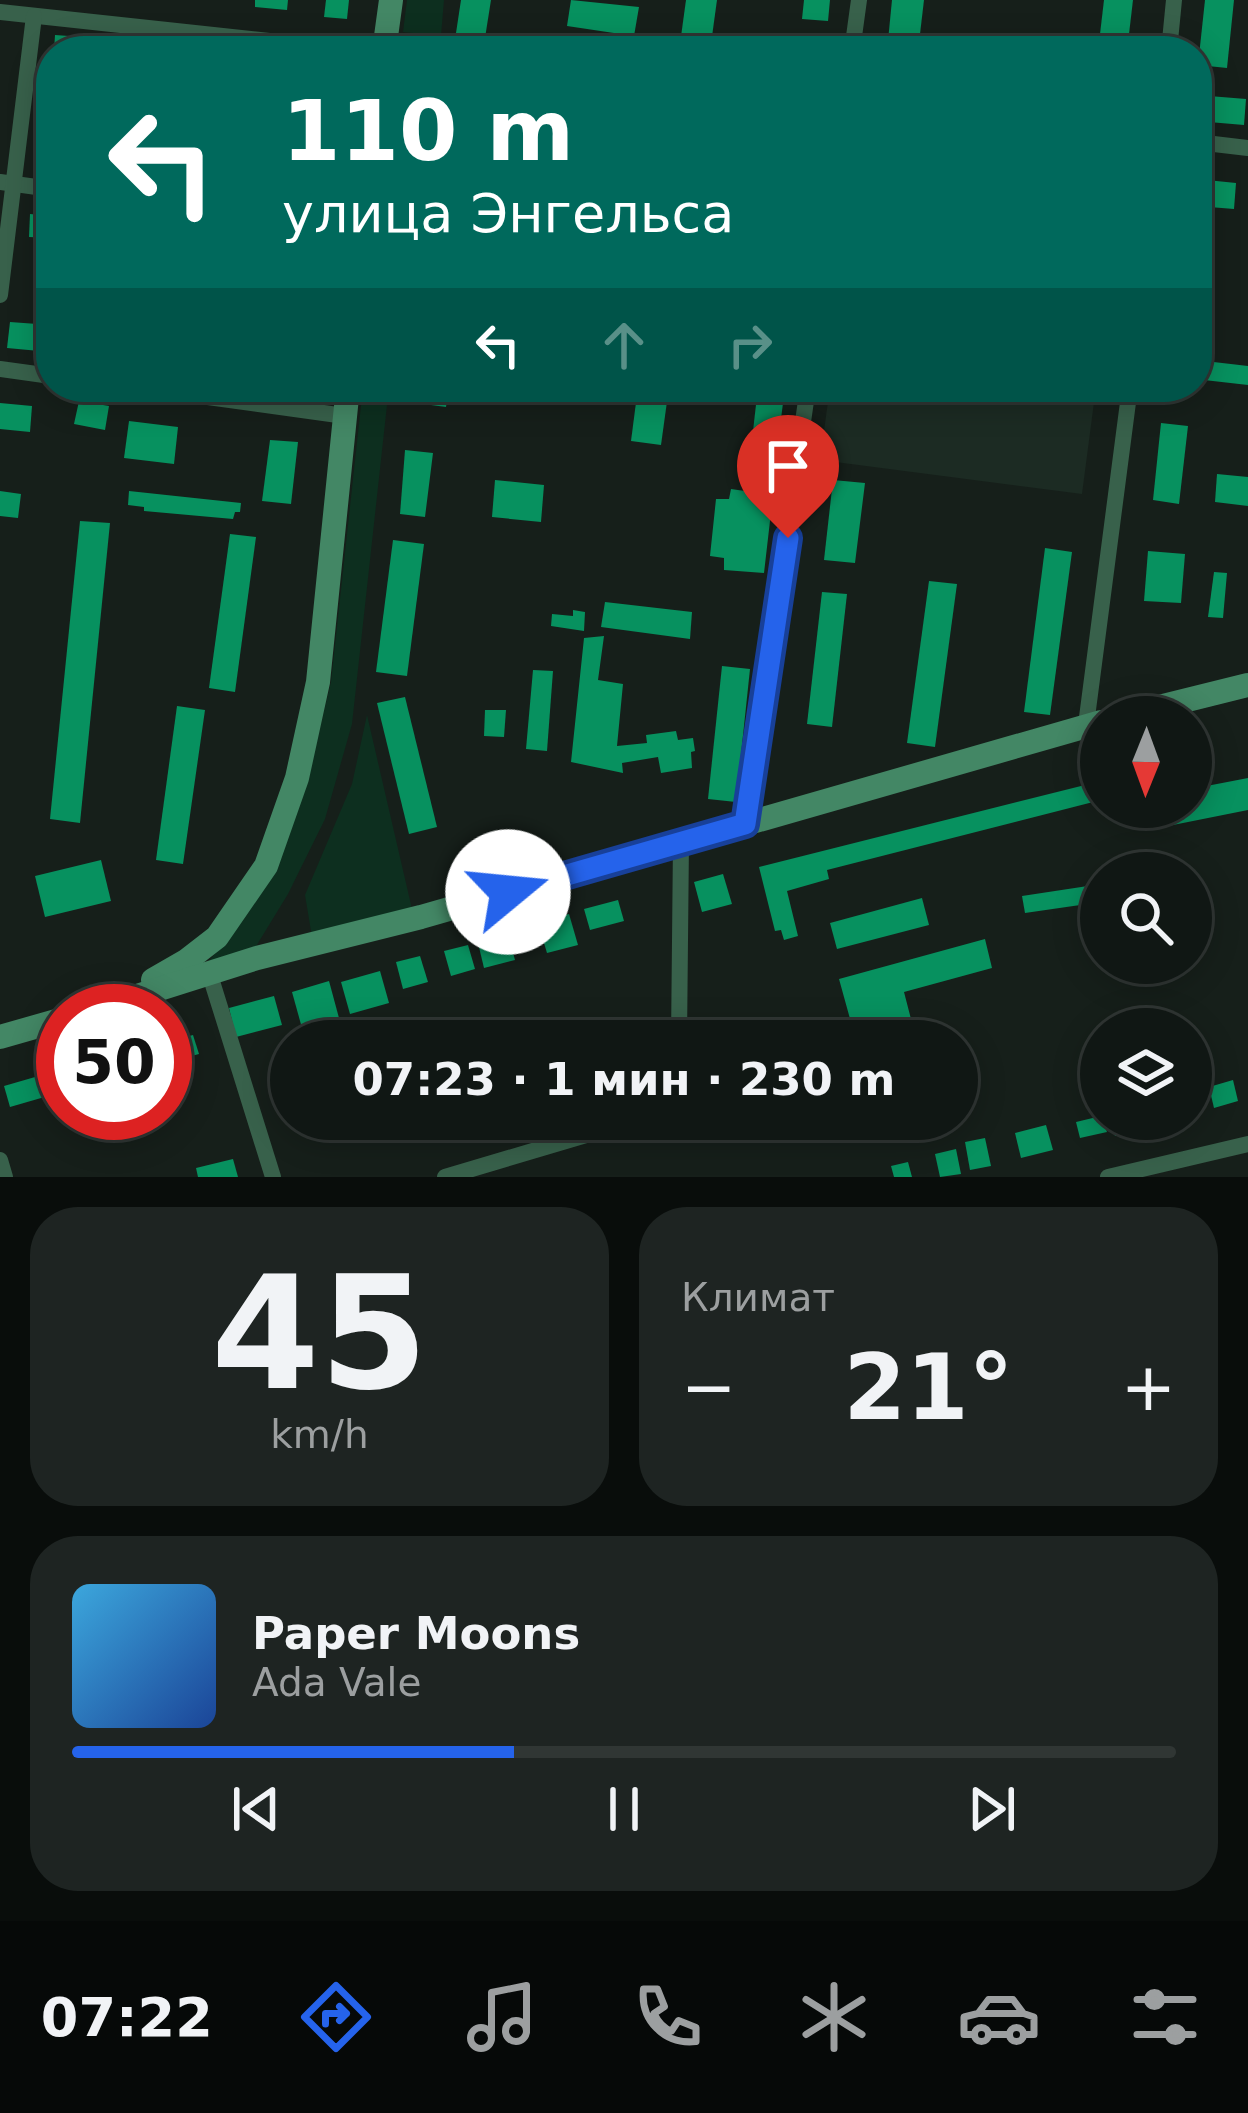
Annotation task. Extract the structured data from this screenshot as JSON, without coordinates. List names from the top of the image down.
{
  "north": "bottom",
  "page": {
    "turn": ["110 m", "улица Энгельса"],
    "limit": "50",
    "trip": "07:23 · 1 мин · 230 m",
    "tile": [
      ["45", "km/h"],
      "Климат"
    ],
    "heat": ["−", "21°", "+"],
    "song": ["Paper Moons", "Ada Vale"],
    "tabs": "07:22"
  }
}
